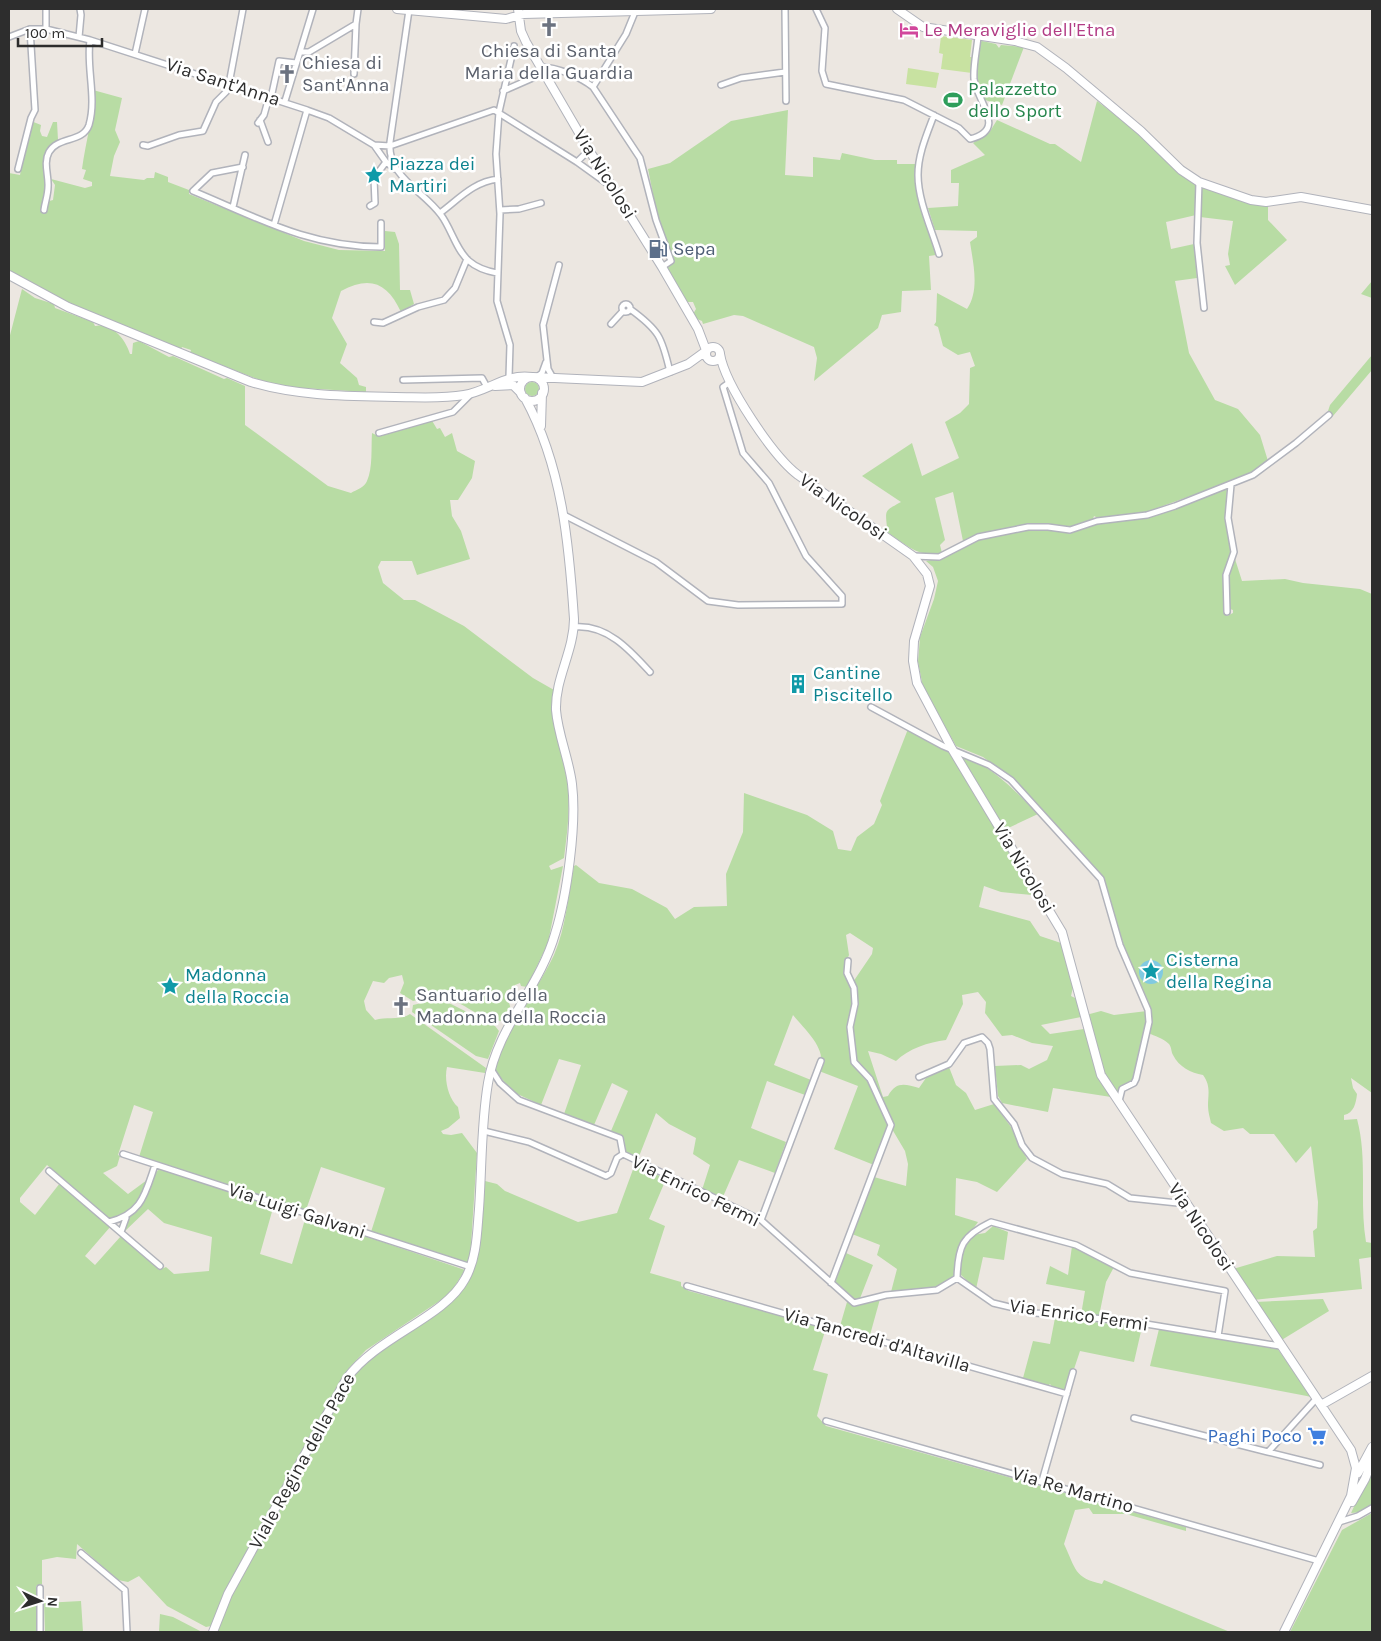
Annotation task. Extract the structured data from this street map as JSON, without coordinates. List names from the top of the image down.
{
  "streets": {
    "street": [
      "Via Sant'Anna",
      "Via Nicolosi",
      "Via Enrico Fermi",
      "Via Luigi Galvani",
      "Via Tancredi d'Altavilla",
      "Viale Regina della Pace",
      "Via Re Martino"
    ]
  },
  "crossings": [
    ["Via Nicolosi", "Via Enrico Fermi"],
    ["Via Enrico Fermi", "Viale Regina della Pace"],
    ["Via Luigi Galvani", "Viale Regina della Pace"]
  ],
  "places": {
    "church": ["Chiesa di Santa Maria della Guardia", "Chiesa di Sant'Anna", "Santuario della Madonna della Roccia"],
    "hotel": ["Le Meraviglie dell'Etna"],
    "sports": ["Palazzetto dello Sport"],
    "place": ["Piazza dei Martiri", "Cisterna della Regina", "Madonna della Roccia"],
    "fuel station": ["Sepa"],
    "building": ["Cantine Piscitello"],
    "supermarket": ["Paghi Poco"]
  },
  "scale_bar": "100 m",
  "north": "right"
}
